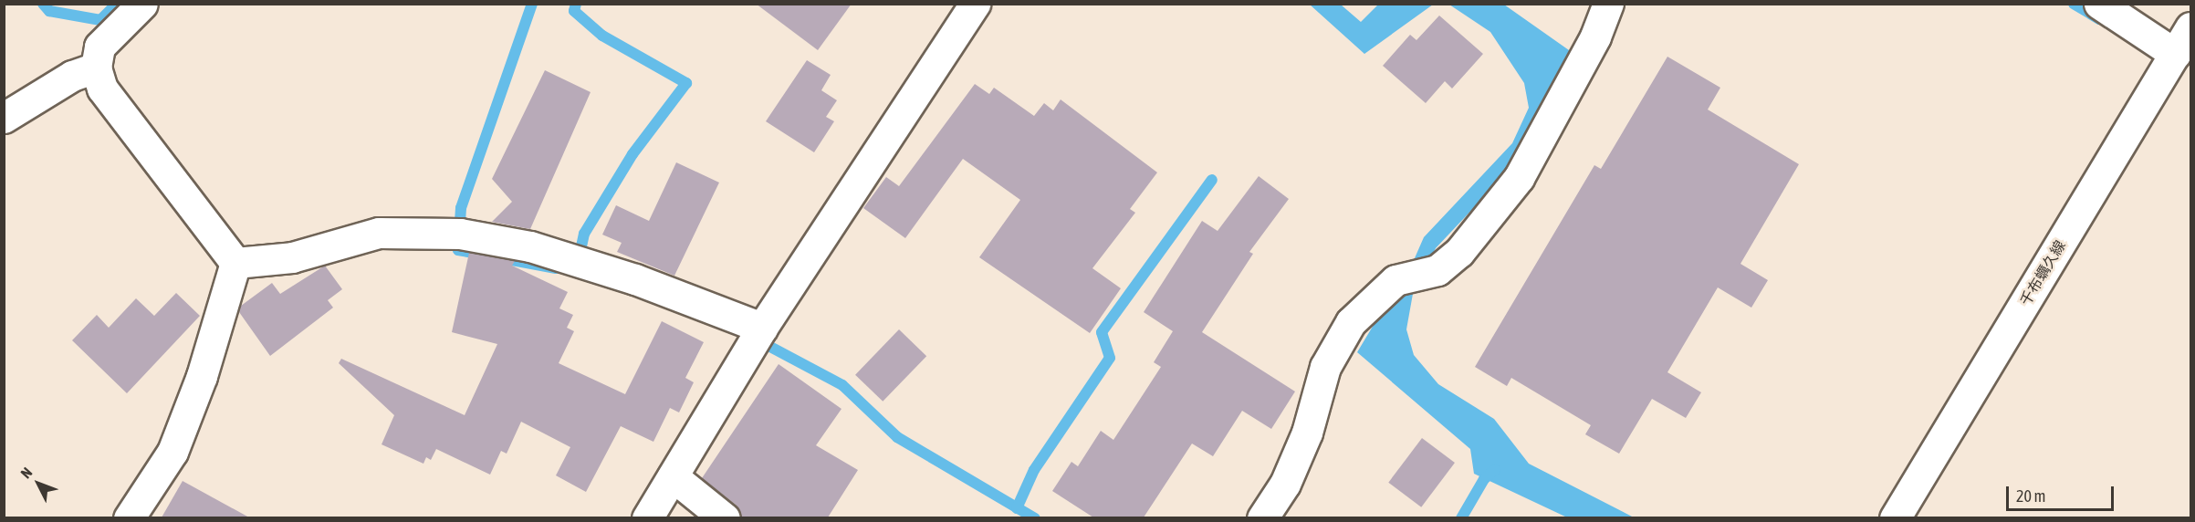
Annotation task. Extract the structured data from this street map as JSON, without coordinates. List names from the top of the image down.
{
  "streets": {
    "street": ["千布蠣久線"]
  },
  "scale_bar": "20 m",
  "north": "top left"
}
